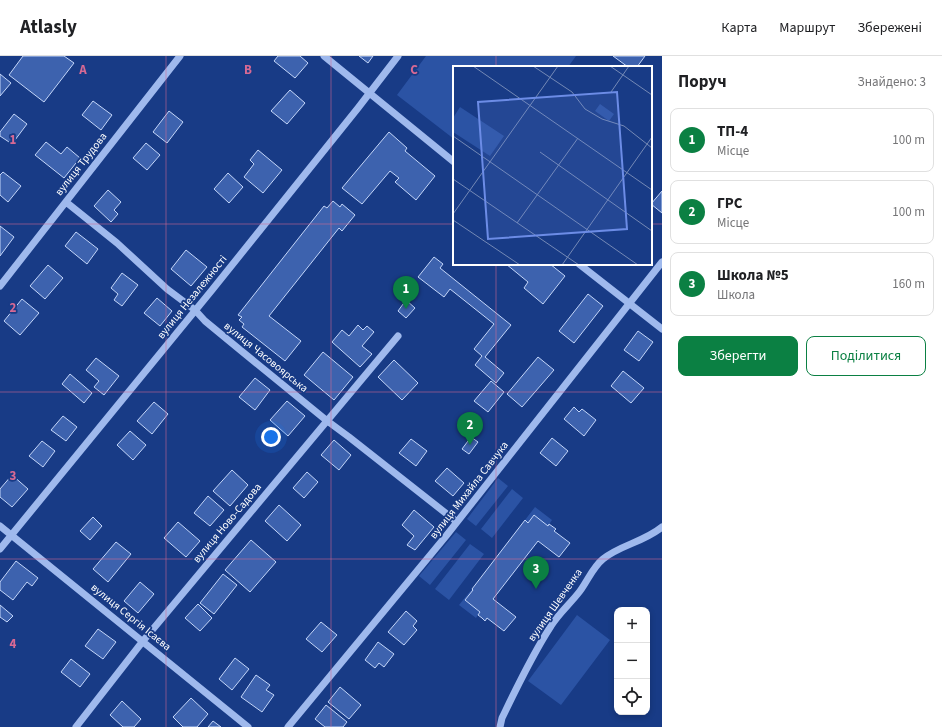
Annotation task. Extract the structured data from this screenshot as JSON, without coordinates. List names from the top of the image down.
{
  "streets": {
    "street": [
      "вулиця Трудова",
      "вулиця Незалежності",
      "вулиця Часовоярська",
      "вулиця Михайла Савчука",
      "вулиця Ново-Садова",
      "вулиця Шевченка",
      "вулиця Сергія Ісаєва"
    ]
  },
  "crossings": [
    ["вулиця Трудова", "вулиця Часовоярська"],
    ["вулиця Незалежності", "вулиця Часовоярська"],
    ["вулиця Незалежності", "вулиця Сергія Ісаєва"],
    ["вулиця Часовоярська", "вулиця Михайла Савчука"],
    ["вулиця Часовоярська", "вулиця Ново-Садова"],
    ["вулиця Ново-Садова", "вулиця Сергія Ісаєва"]
  ],
  "page": {
    "header": "Atlasly",
    "nav": ["Карта", "Маршрут", "Збережені"],
    "heading": ["Поруч", "Знайдено: 3"],
    "list": [
      {
        "mark": "1",
        "name": "ТП-4",
        "note": "Місце",
        "value": "100 m"
      },
      {
        "mark": "2",
        "name": "ГРС",
        "note": "Місце",
        "value": "100 m"
      },
      {
        "mark": "3",
        "name": "Школа №5",
        "note": "Школа",
        "value": "160 m"
      }
    ],
    "pins": ["1", "2", "3"],
    "buttons": ["Зберегти", "Поділитися"],
    "map_buttons": ["+", "−"]
  },
  "grid": {
    "columns": ["A", "B", "C"],
    "rows": [
      "1",
      "2",
      "3",
      "4"
    ]
  }
}
